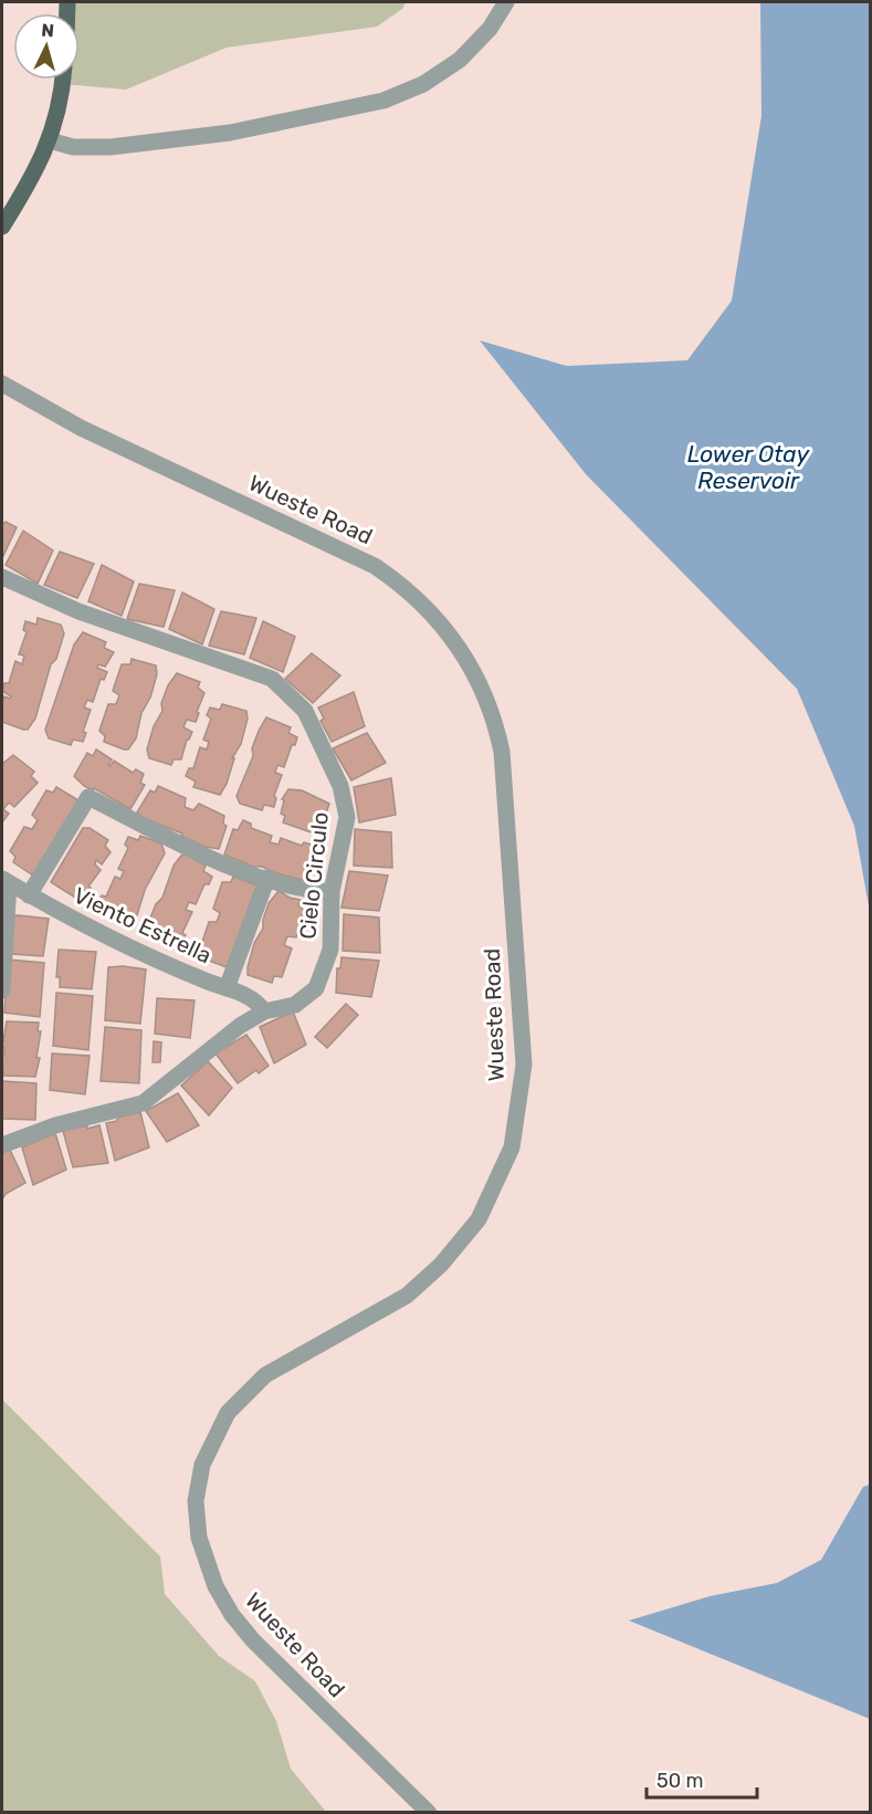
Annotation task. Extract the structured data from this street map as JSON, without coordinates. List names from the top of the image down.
{
  "streets": {
    "street": ["Wueste Road", "Cielo Circulo", "Viento Estrella"]
  },
  "crossings": [
    ["Cielo Circulo", "Viento Estrella"]
  ],
  "water": ["Lower Otay Reservoir"],
  "scale_bar": "50 m",
  "north": "top"
}
